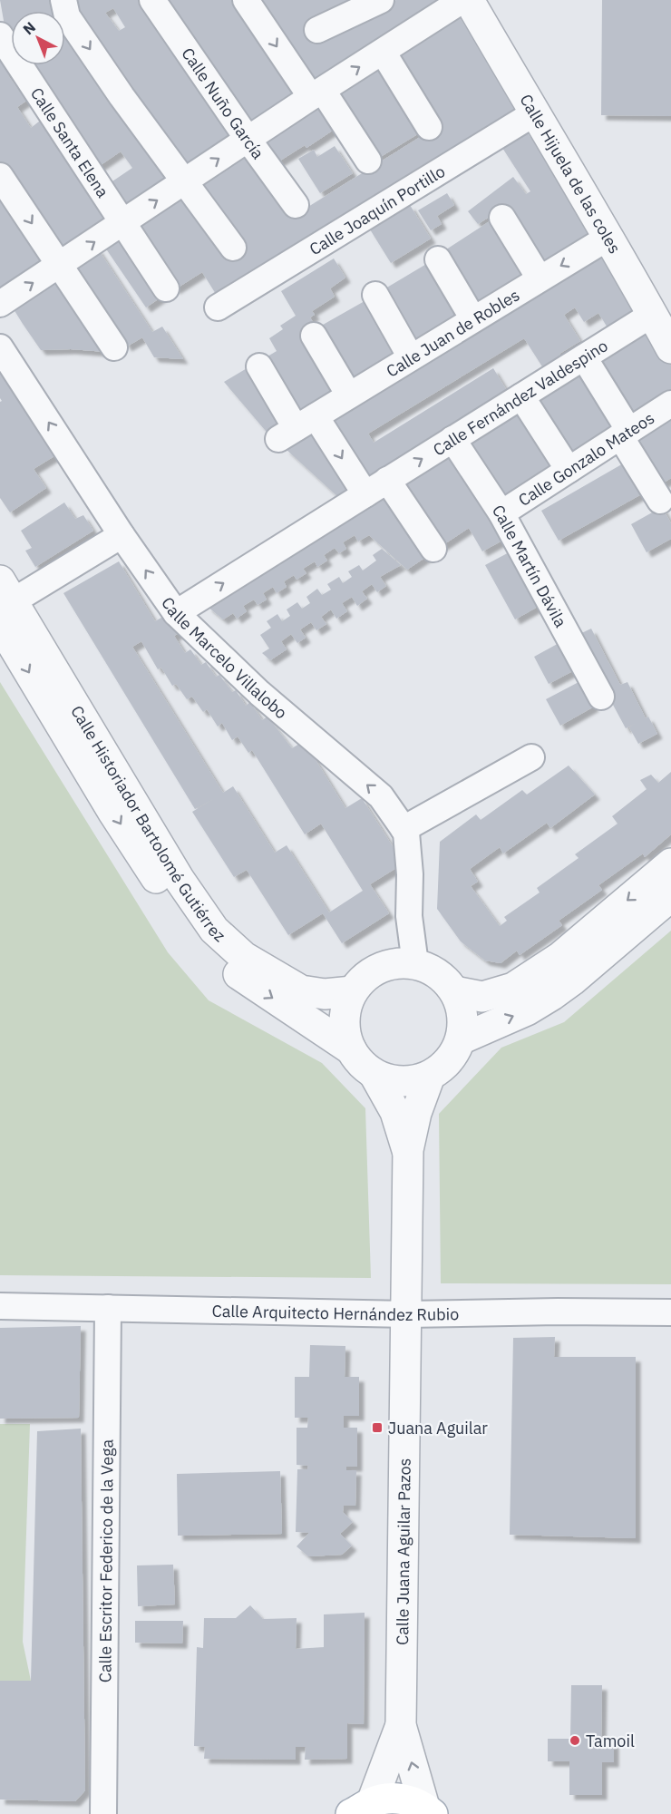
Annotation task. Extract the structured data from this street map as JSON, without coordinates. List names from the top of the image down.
{
  "streets": {
    "street": [
      "Calle Nuño García",
      "Calle Santa Elena",
      "Calle Hijuela de las coles",
      "Calle Joaquín Portillo",
      "Calle Juan de Robles",
      "Calle Fernández Valdespino",
      "Calle Gonzalo Mateos",
      "Calle Martín Dávila",
      "Calle Marcelo Villalobo",
      "Calle Historiador Bartolomé Gutiérrez",
      "Calle Arquitecto Hernández Rubio",
      "Calle Juana Aguilar Pazos",
      "Calle Escritor Federico de la Vega"
    ]
  },
  "crossings": [
    ["Calle Hijuela de las coles", "Calle Joaquín Portillo"],
    ["Calle Hijuela de las coles", "Calle Juan de Robles"],
    ["Calle Hijuela de las coles", "Calle Fernández Valdespino"],
    ["Calle Fernández Valdespino", "Calle Martín Dávila"],
    ["Calle Fernández Valdespino", "Calle Marcelo Villalobo"],
    ["Calle Gonzalo Mateos", "Calle Martín Dávila"],
    ["Calle Marcelo Villalobo", "Calle Historiador Bartolomé Gutiérrez"],
    ["Calle Marcelo Villalobo", "Calle Juana Aguilar Pazos"],
    ["Calle Historiador Bartolomé Gutiérrez", "Calle Juana Aguilar Pazos"],
    ["Calle Arquitecto Hernández Rubio", "Calle Juana Aguilar Pazos"],
    ["Calle Arquitecto Hernández Rubio", "Calle Escritor Federico de la Vega"]
  ],
  "one_way": ["Calle Fernández Valdespino"],
  "places": {
    "transit": ["Juana Aguilar"],
    "other": ["Tamoil"]
  },
  "north": "top left"
}
